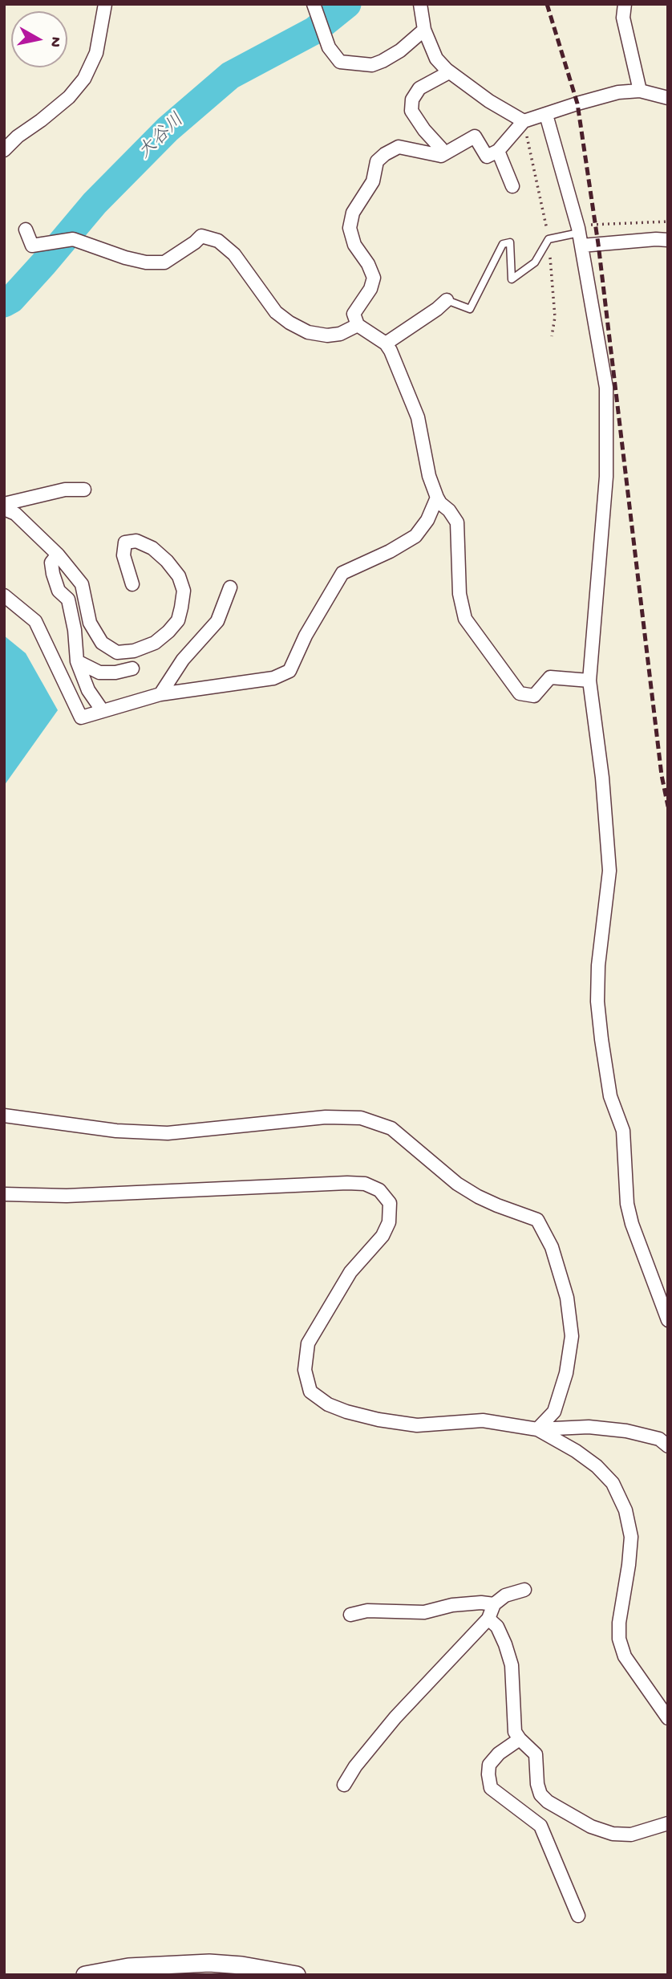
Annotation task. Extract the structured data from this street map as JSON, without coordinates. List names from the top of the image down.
{
  "water": ["大谷川"],
  "north": "right"
}
